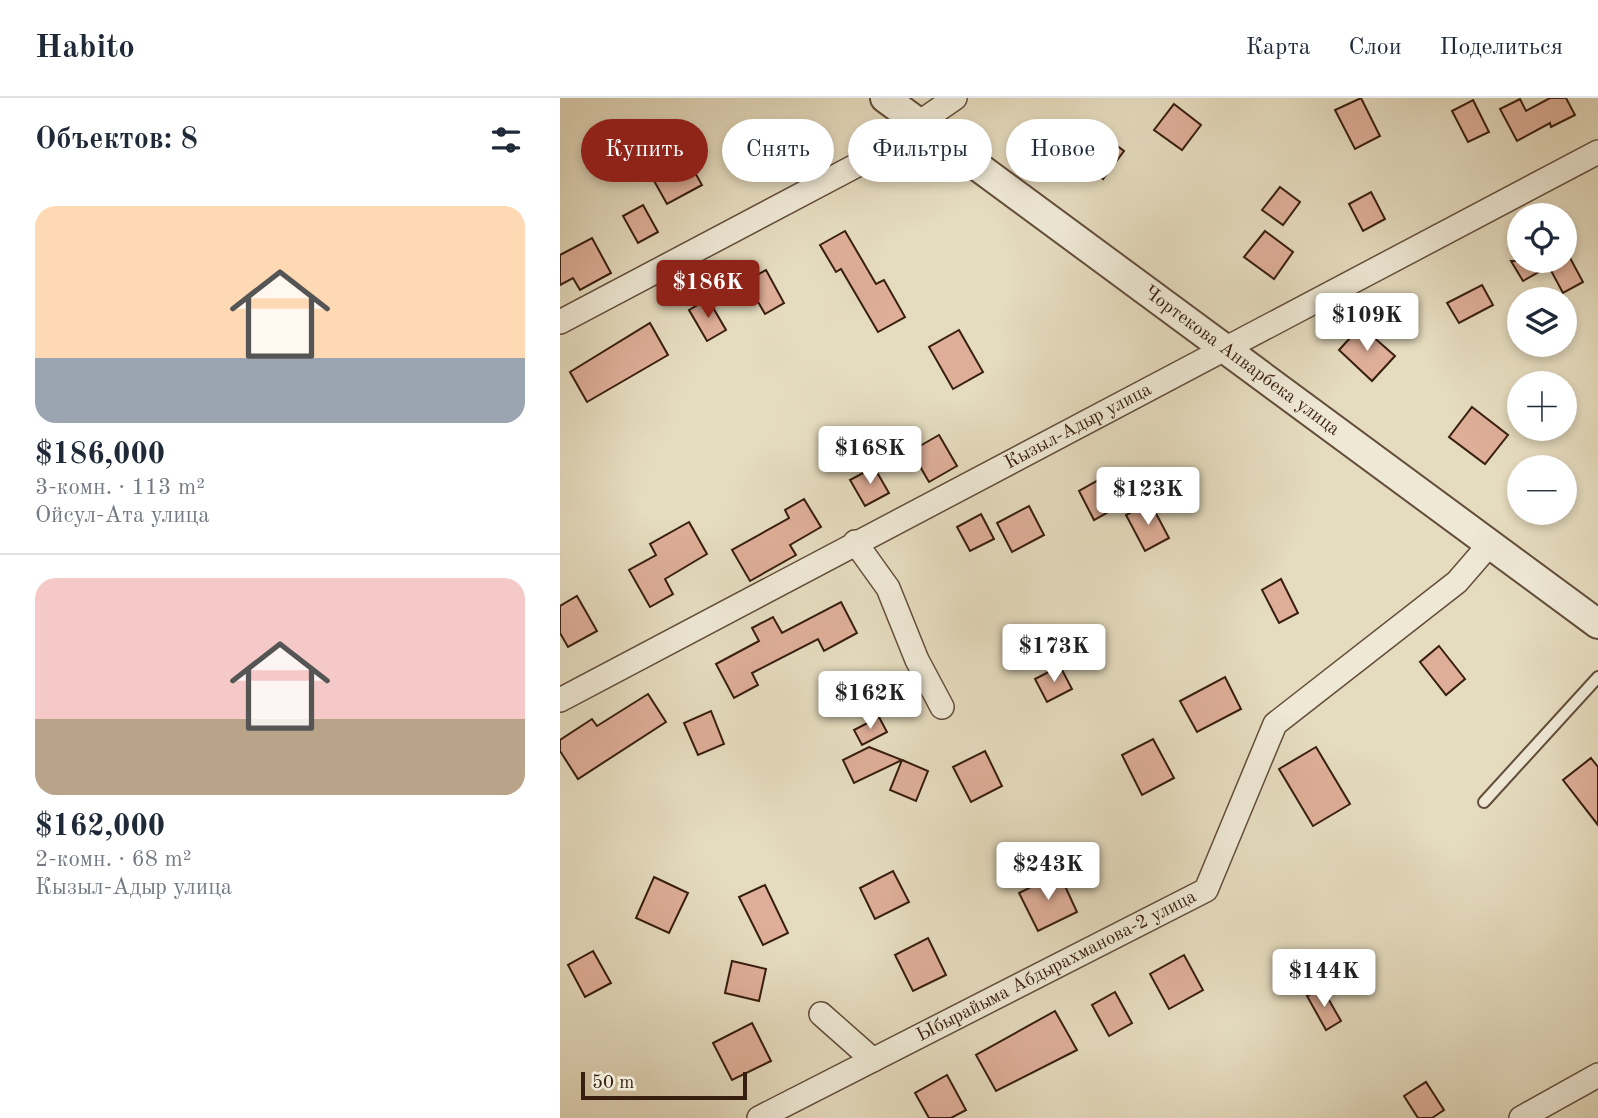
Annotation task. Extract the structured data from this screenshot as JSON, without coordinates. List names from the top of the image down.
{
  "streets": {
    "street": ["Чортекова Анварбека улица", "Кызыл-Адыр улица", "Ыбырайыма Абдырахманова-2 улица"]
  },
  "crossings": [
    ["Чортекова Анварбека улица", "Кызыл-Адыр улица"],
    ["Чортекова Анварбека улица", "Ыбырайыма Абдырахманова-2 улица"]
  ],
  "scale_bar": "50 m",
  "page": {
    "header": "Habito",
    "nav": ["Карта", "Слои", "Поделиться"],
    "heading": "Объектов: 8",
    "chip": [
      "Купить",
      "Снять",
      "Фильтры",
      "Новое"
    ],
    "list": [
      {
        "name": "$186,000",
        "note": "3-комн. · 113 m² · Ойсул-Ата улица"
      },
      {
        "name": "$162,000",
        "note": "2-комн. · 68 m² · Кызыл-Адыр улица"
      }
    ],
    "map_buttons": ["+", "−"],
    "price": [
      "$186K",
      "$109K",
      "$168K",
      "$123K",
      "$173K",
      "$162K",
      "$243K",
      "$144K"
    ],
    "scale": "50 m"
  }
}
